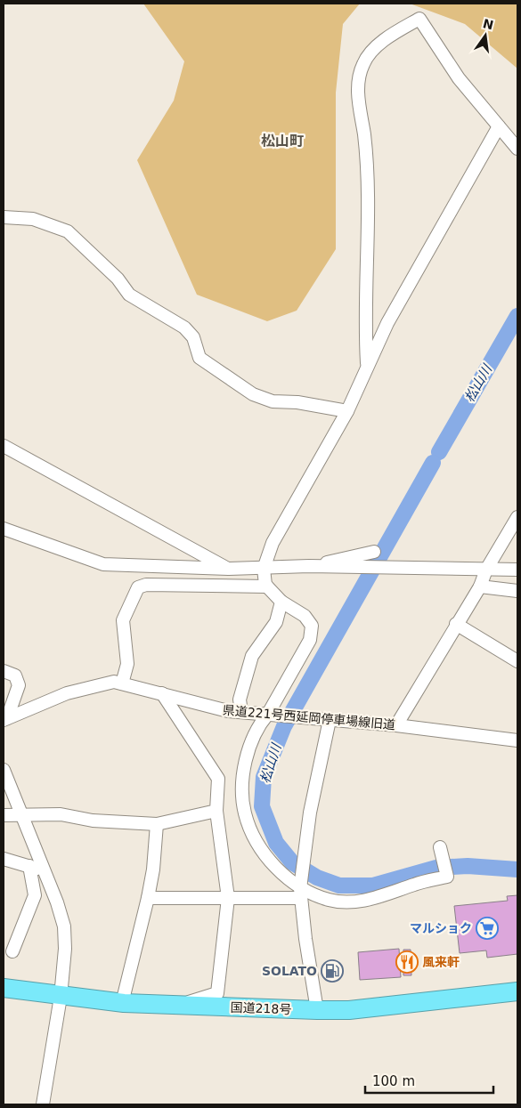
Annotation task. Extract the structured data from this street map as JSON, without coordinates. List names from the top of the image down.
{
  "streets": {
    "highway": ["国道218号"],
    "street": ["県道221号西延岡停車場線旧道"]
  },
  "districts": ["松山町"],
  "water": ["松山川"],
  "places": {
    "supermarket": ["マルショク"],
    "restaurant": ["風来軒"],
    "fuel station": ["SOLATO"]
  },
  "scale_bar": "100 m",
  "north": "top"
}
